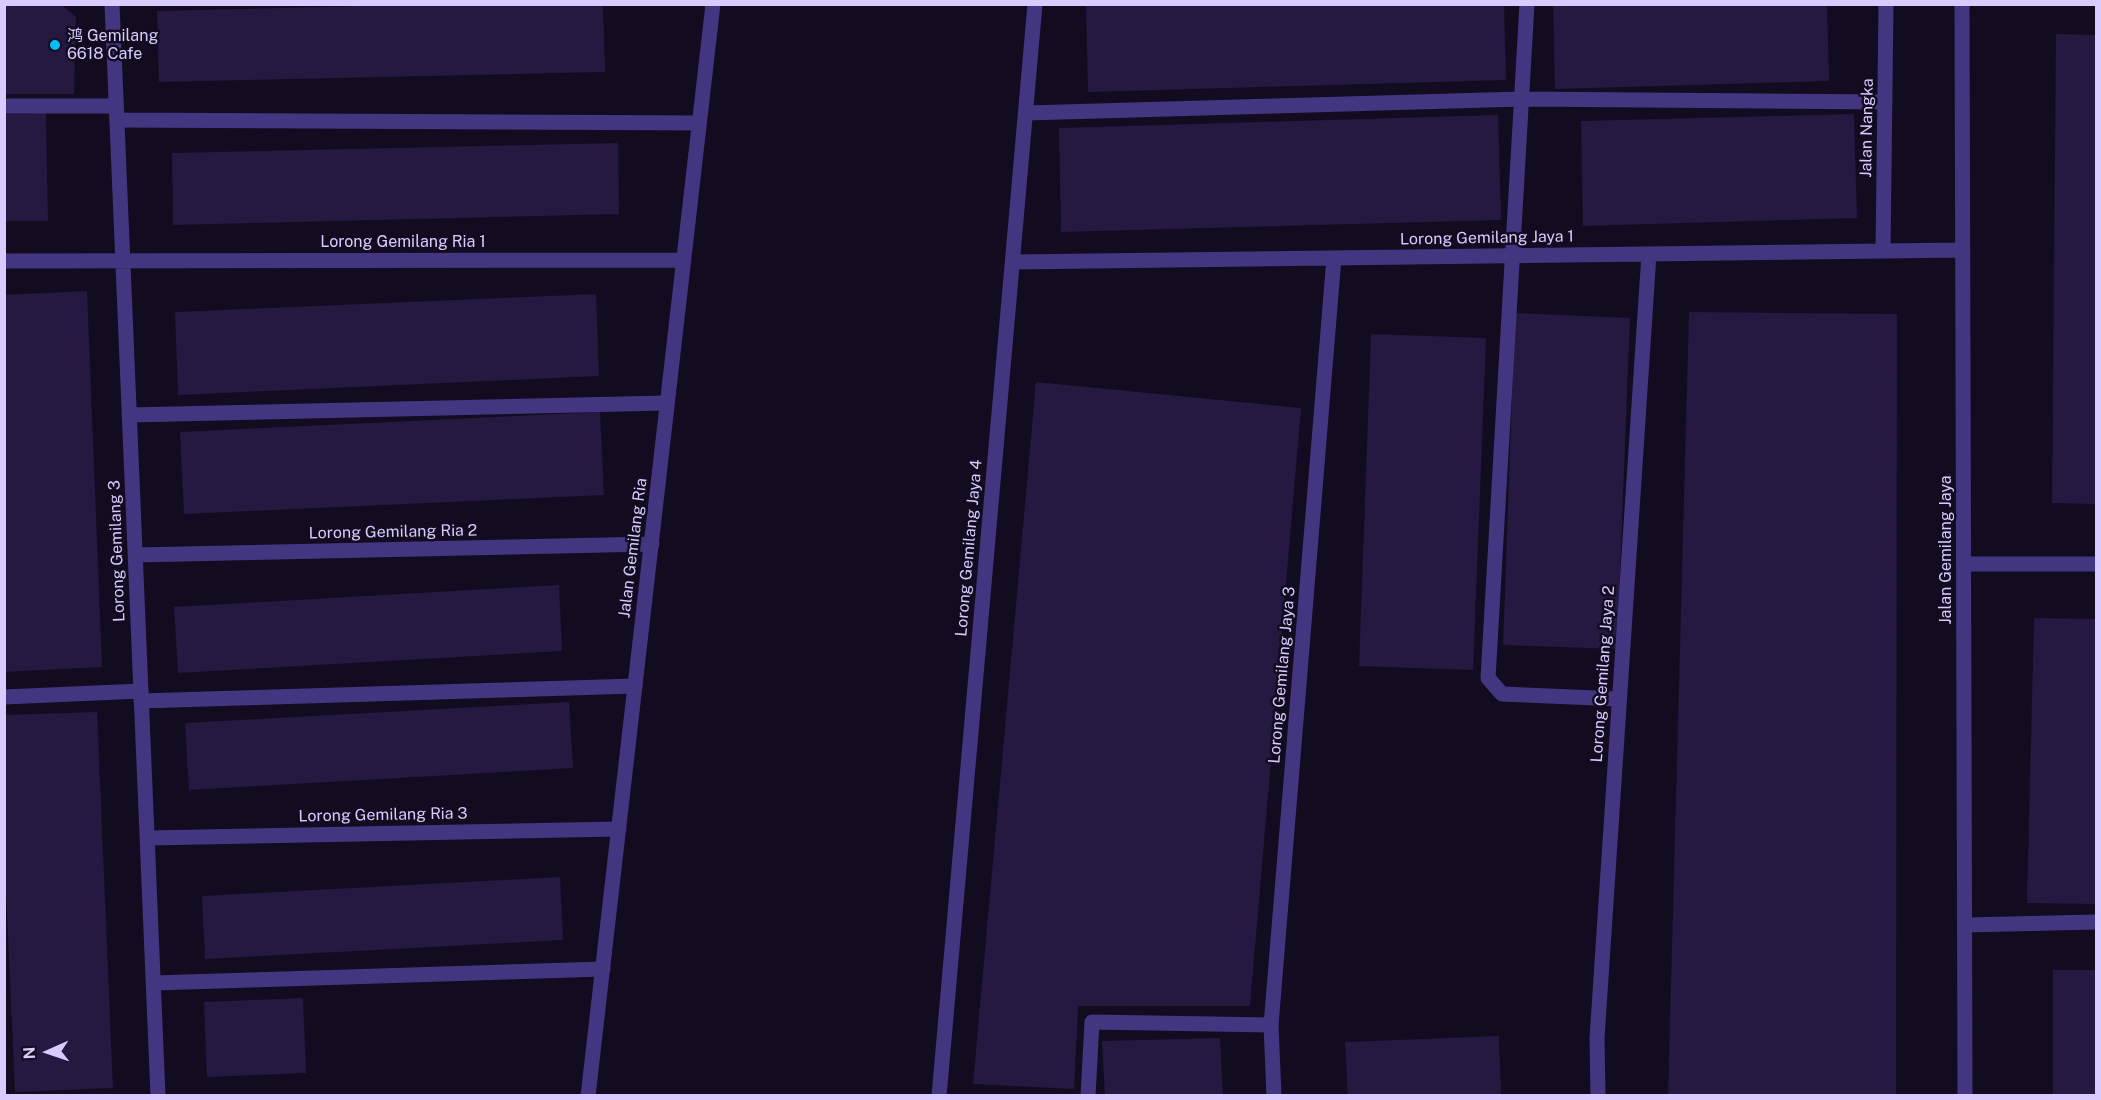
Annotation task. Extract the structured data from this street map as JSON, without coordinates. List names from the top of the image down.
{
  "streets": {
    "street": [
      "Jalan Nangka",
      "Lorong Gemilang Jaya 1",
      "Lorong Gemilang Ria 1",
      "Lorong Gemilang Ria 2",
      "Jalan Gemilang Ria",
      "Lorong Gemilang Jaya 4",
      "Jalan Gemilang Jaya",
      "Lorong Gemilang 3",
      "Lorong Gemilang Jaya 2",
      "Lorong Gemilang Jaya 3",
      "Lorong Gemilang Ria 3"
    ]
  },
  "crossings": [
    ["Jalan Nangka", "Lorong Gemilang Jaya 1"],
    ["Lorong Gemilang Jaya 1", "Lorong Gemilang Jaya 4"],
    ["Lorong Gemilang Jaya 1", "Jalan Gemilang Jaya"],
    ["Lorong Gemilang Jaya 1", "Lorong Gemilang Jaya 2"],
    ["Lorong Gemilang Jaya 1", "Lorong Gemilang Jaya 3"],
    ["Lorong Gemilang Ria 1", "Jalan Gemilang Ria"],
    ["Lorong Gemilang Ria 1", "Lorong Gemilang 3"],
    ["Lorong Gemilang Ria 2", "Jalan Gemilang Ria"],
    ["Lorong Gemilang Ria 2", "Lorong Gemilang 3"],
    ["Jalan Gemilang Ria", "Lorong Gemilang Ria 3"],
    ["Lorong Gemilang 3", "Lorong Gemilang Ria 3"]
  ],
  "places": ["鸿 Gemilang 6618 Cafe"],
  "north": "left"
}
